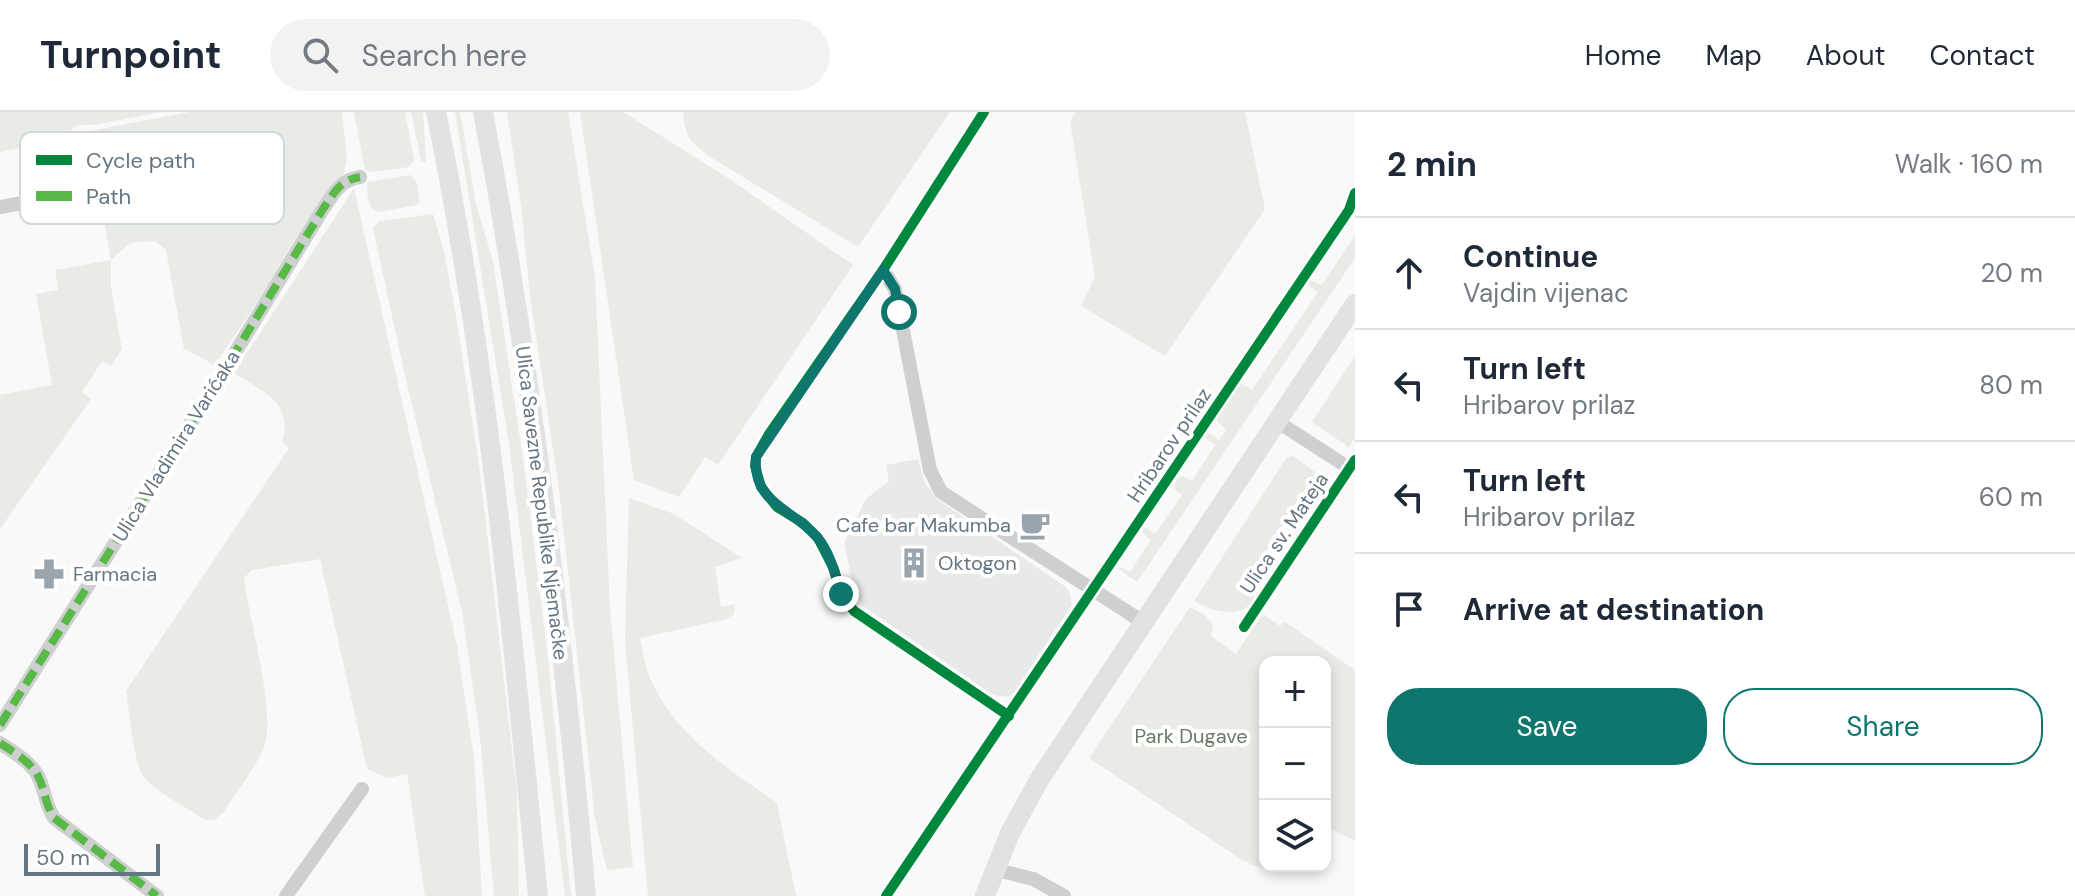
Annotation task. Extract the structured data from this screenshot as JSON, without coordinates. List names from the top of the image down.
{
  "streets": {
    "main road": ["Ulica Savezne Republike Njemačke"],
    "street": ["Hribarov prilaz", "Ulica Vladimira Varićaka", "Ulica sv. Mateja"]
  },
  "parks": ["Park Dugave"],
  "places": {
    "cafe": ["Cafe bar Makumba"],
    "building": ["Oktogon"],
    "pharmacy": ["Farmacia"]
  },
  "legend": ["Cycle path", "Path"],
  "scale_bar": "50 m",
  "page": {
    "header": "Turnpoint",
    "search": "Search here",
    "nav": [
      "Home",
      "Map",
      "About",
      "Contact"
    ],
    "heading": ["2 min", "Walk · 160 m"],
    "list": [
      ["Continue", "Vajdin vijenac", "20 m"],
      ["Turn left", "Hribarov prilaz", "80 m"],
      ["Turn left", "Hribarov prilaz", "60 m"],
      "Arrive at destination"
    ],
    "map_buttons": ["+", "−"],
    "buttons": ["Save", "Share"],
    "scale": "50 m"
  }
}
